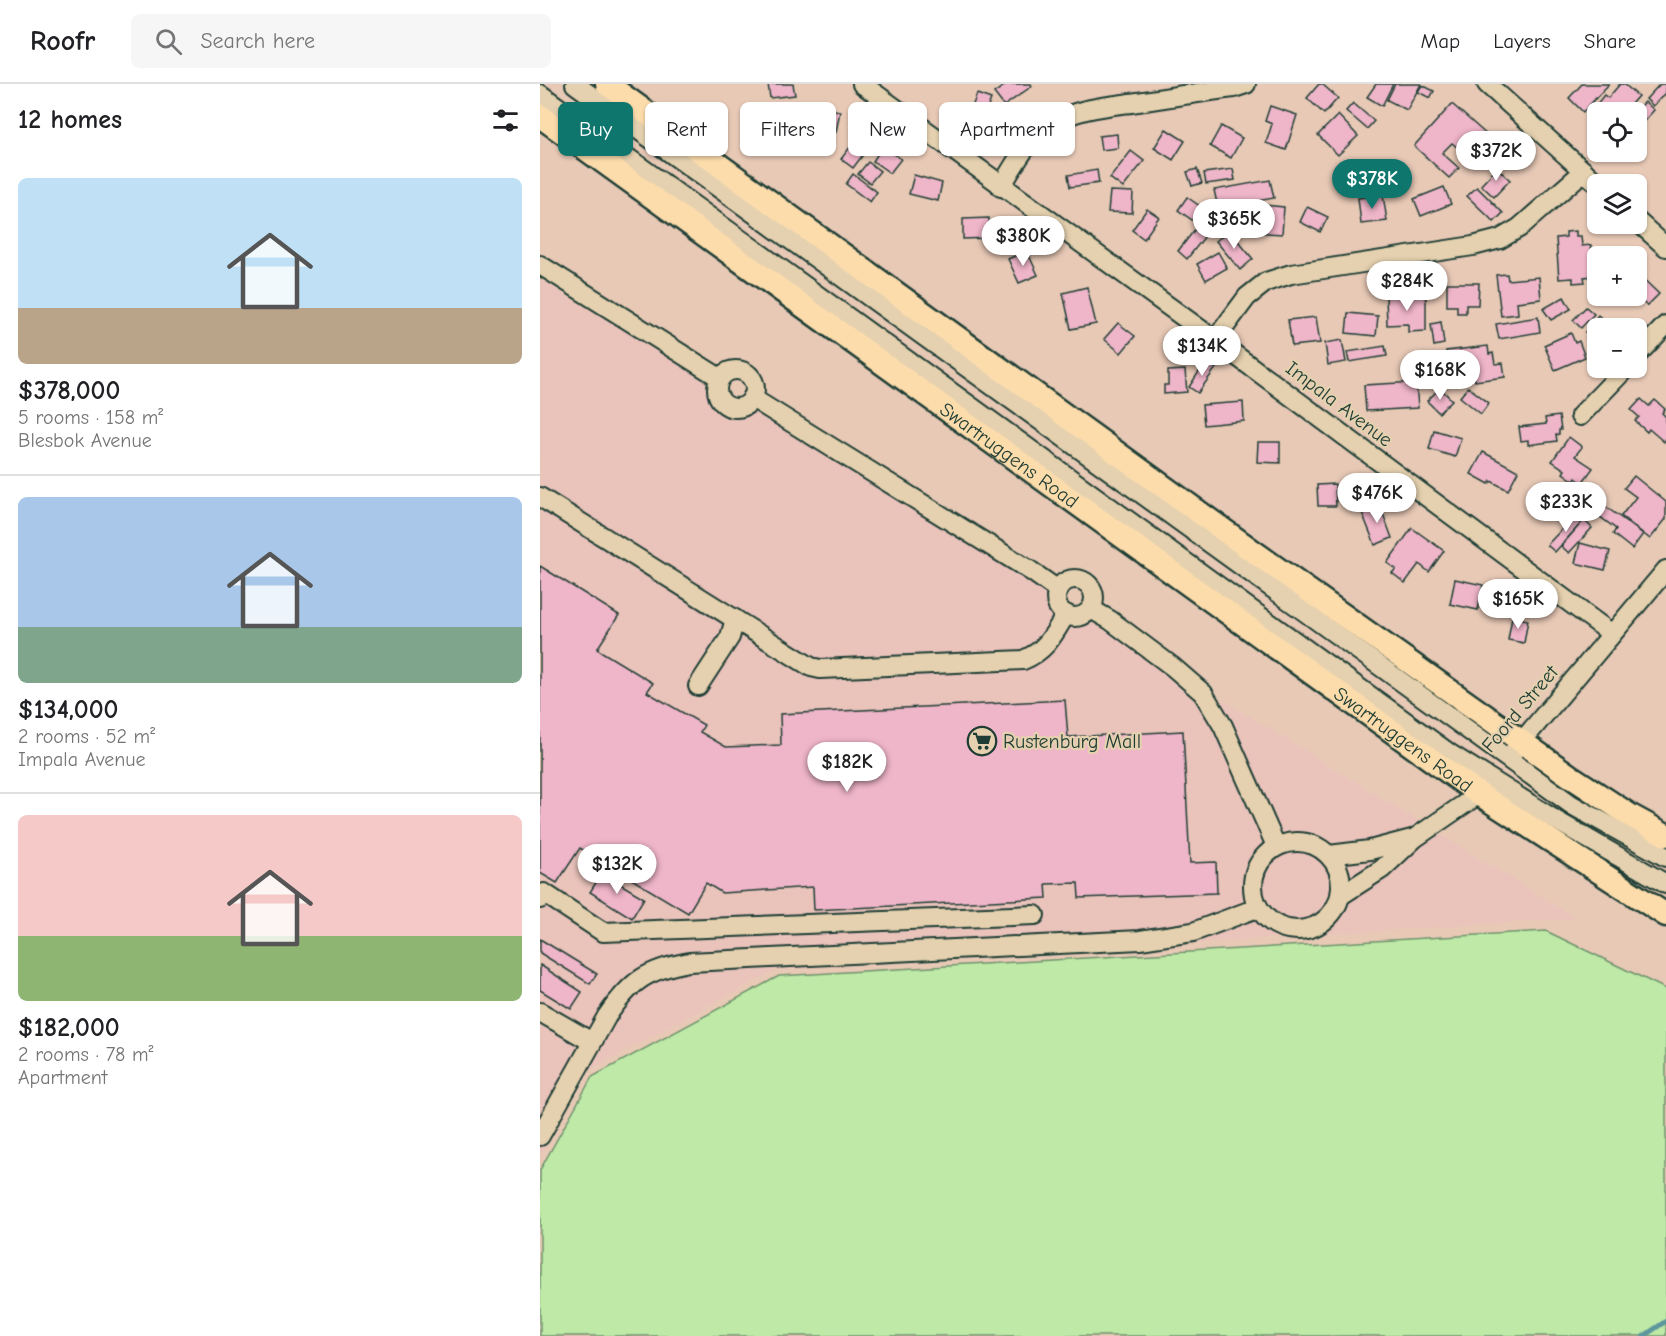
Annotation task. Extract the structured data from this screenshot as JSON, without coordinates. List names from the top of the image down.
{
  "streets": {
    "main road": ["Swartruggens Road"],
    "street": ["Impala Avenue", "Foord Street"]
  },
  "crossings": [
    ["Impala Avenue", "Foord Street"],
    ["Swartruggens Road", "Foord Street"]
  ],
  "places": {
    "supermarket": ["Rustenburg Mall"]
  },
  "page": {
    "header": "Roofr",
    "search": "Search here",
    "nav": ["Map", "Layers", "Share"],
    "heading": "12 homes",
    "map_buttons": ["+", "−"],
    "chip": [
      "Buy",
      "Rent",
      "Filters",
      "New",
      "Apartment"
    ],
    "price": [
      "$372K",
      "$378K",
      "$365K",
      "$380K",
      "$284K",
      "$134K",
      "$168K",
      "$476K",
      "$233K",
      "$165K",
      "$182K",
      "$132K"
    ],
    "list": [
      {
        "name": "$378,000",
        "note": "5 rooms · 158 m² · Blesbok Avenue"
      },
      {
        "name": "$134,000",
        "note": "2 rooms · 52 m² · Impala Avenue"
      },
      {
        "name": "$182,000",
        "note": "2 rooms · 78 m² · Apartment"
      }
    ]
  }
}
